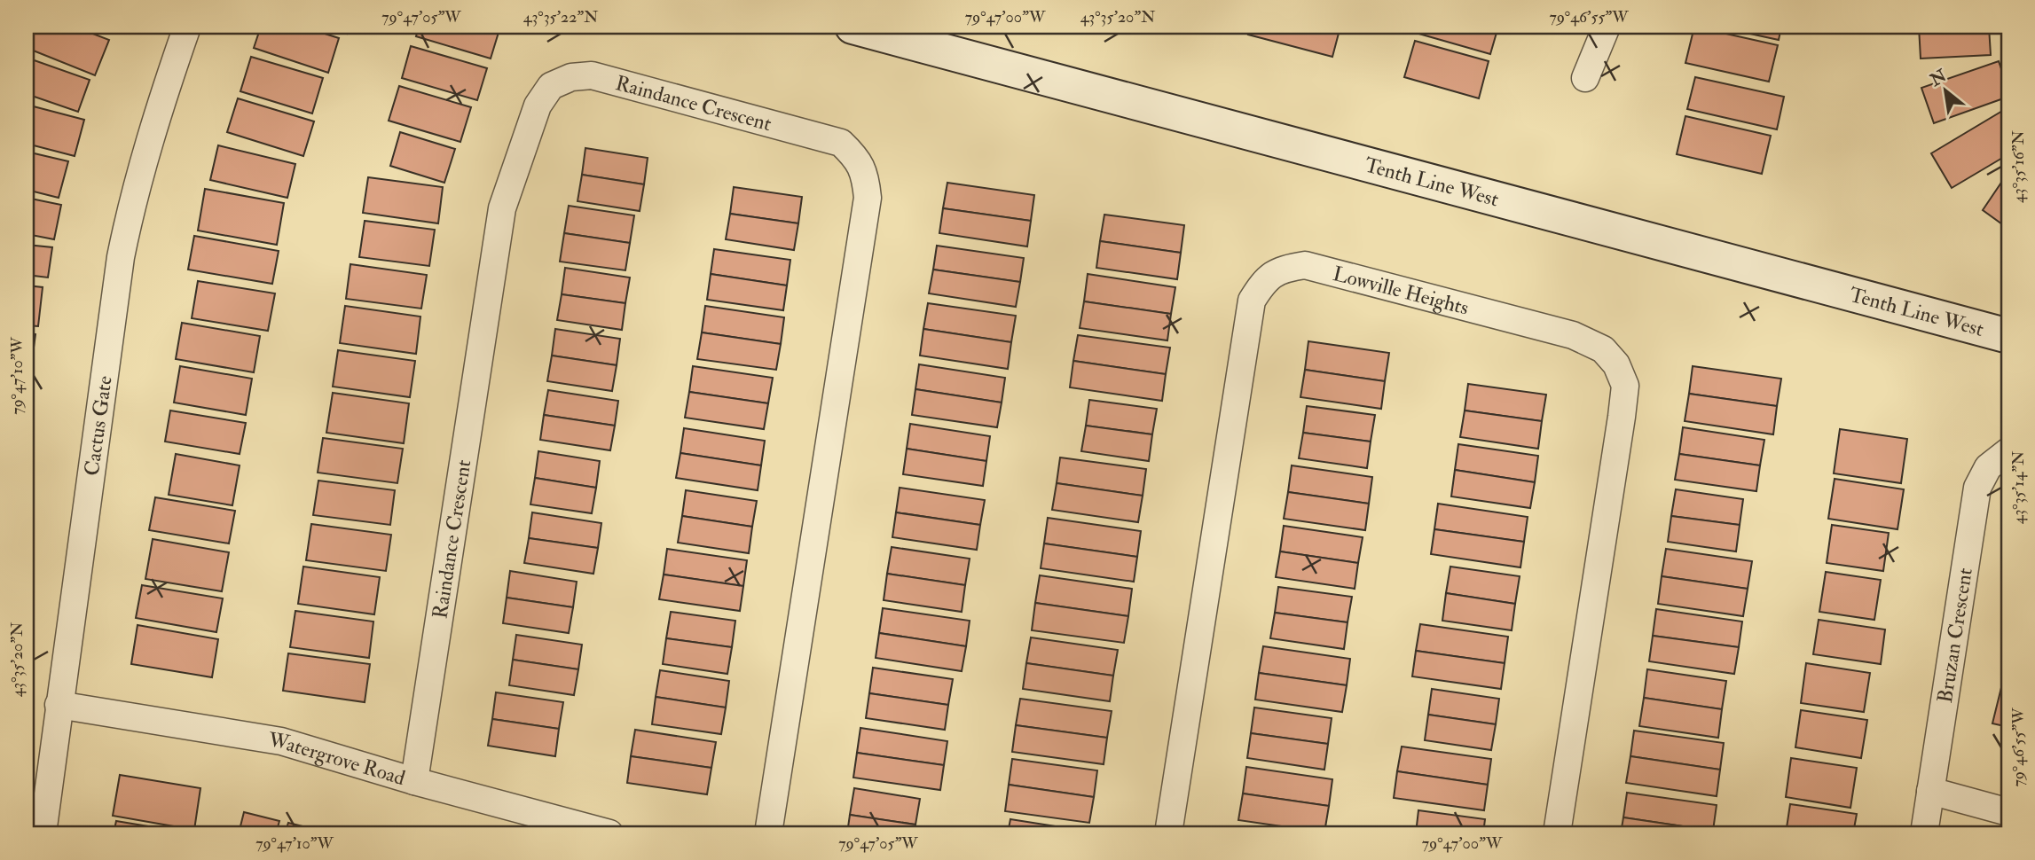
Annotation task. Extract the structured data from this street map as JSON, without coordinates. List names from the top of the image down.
{
  "streets": {
    "street": [
      "Raindance Crescent",
      "Tenth Line West",
      "Lowville Heights",
      "Cactus Gate",
      "Bruzan Crescent",
      "Watergrove Road"
    ]
  },
  "crossings": [
    ["Raindance Crescent", "Watergrove Road"],
    ["Cactus Gate", "Watergrove Road"]
  ],
  "north": "top left",
  "coordinates": [
    "79°47'05\"W",
    "43°35'22\"N",
    "79°47'00\"W",
    "43°35'20\"N",
    "79°46'55\"W",
    "43°35'16\"N",
    "79°47'10\"W",
    "43°35'14\"N"
  ]
}
